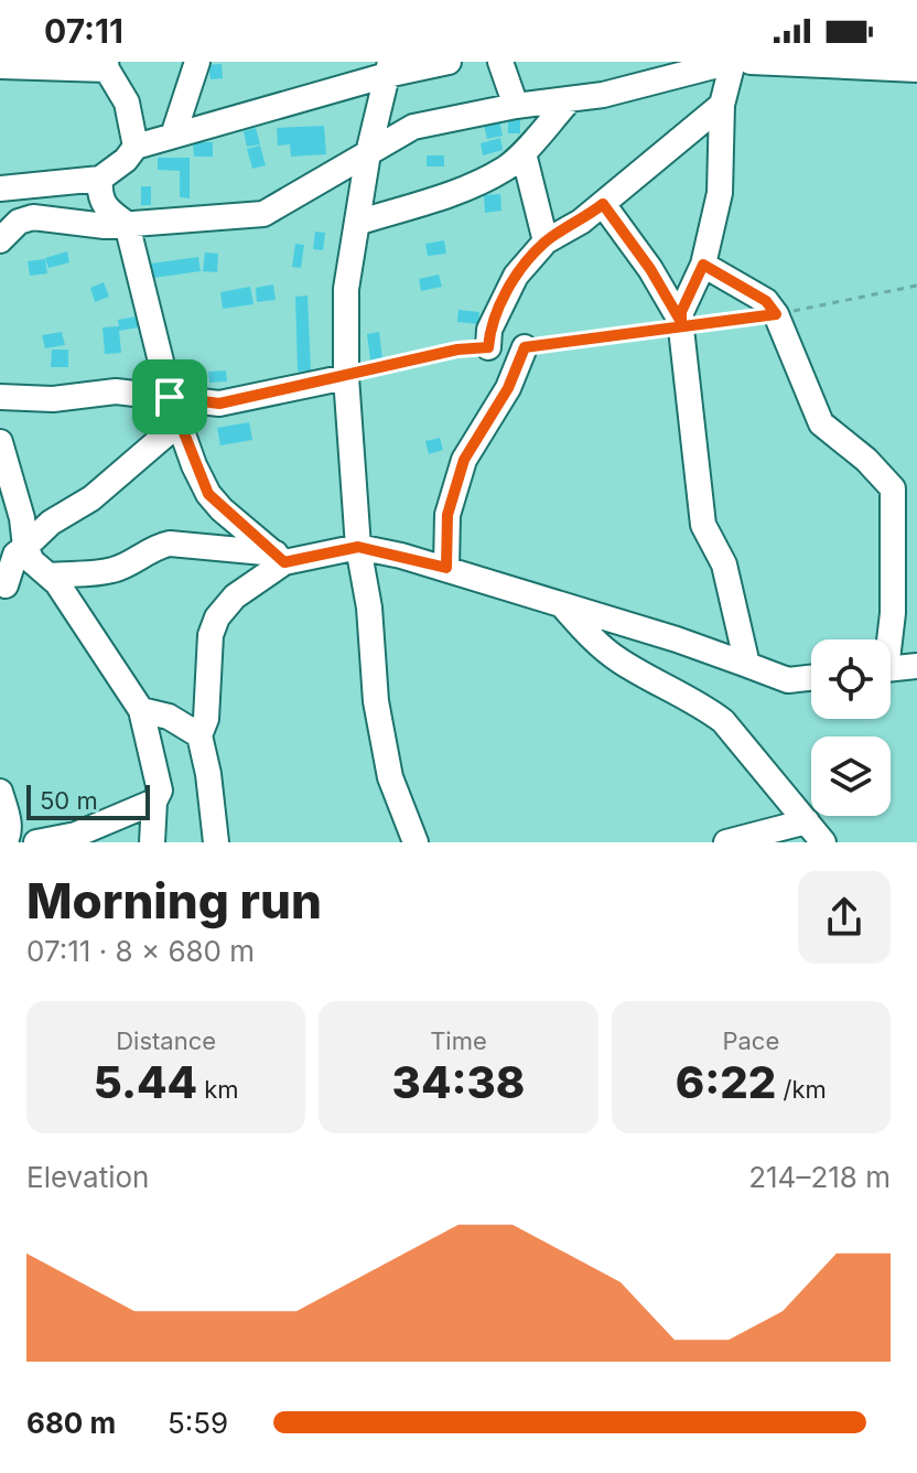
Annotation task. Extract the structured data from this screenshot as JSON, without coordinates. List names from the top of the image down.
{
  "scale_bar": "50 m",
  "page": {
    "status": "07:11",
    "scale": "50 m",
    "heading": ["Morning run", "07:11 · 8 × 680 m"],
    "stats": [
      ["Distance", "5.44 km"],
      ["Time", "34:38"],
      ["Pace", "6:22 /km"]
    ],
    "chart": ["Elevation", "214–218 m"],
    "list": [
      {
        "name": "680 m",
        "note": "5:59"
      }
    ]
  }
}
